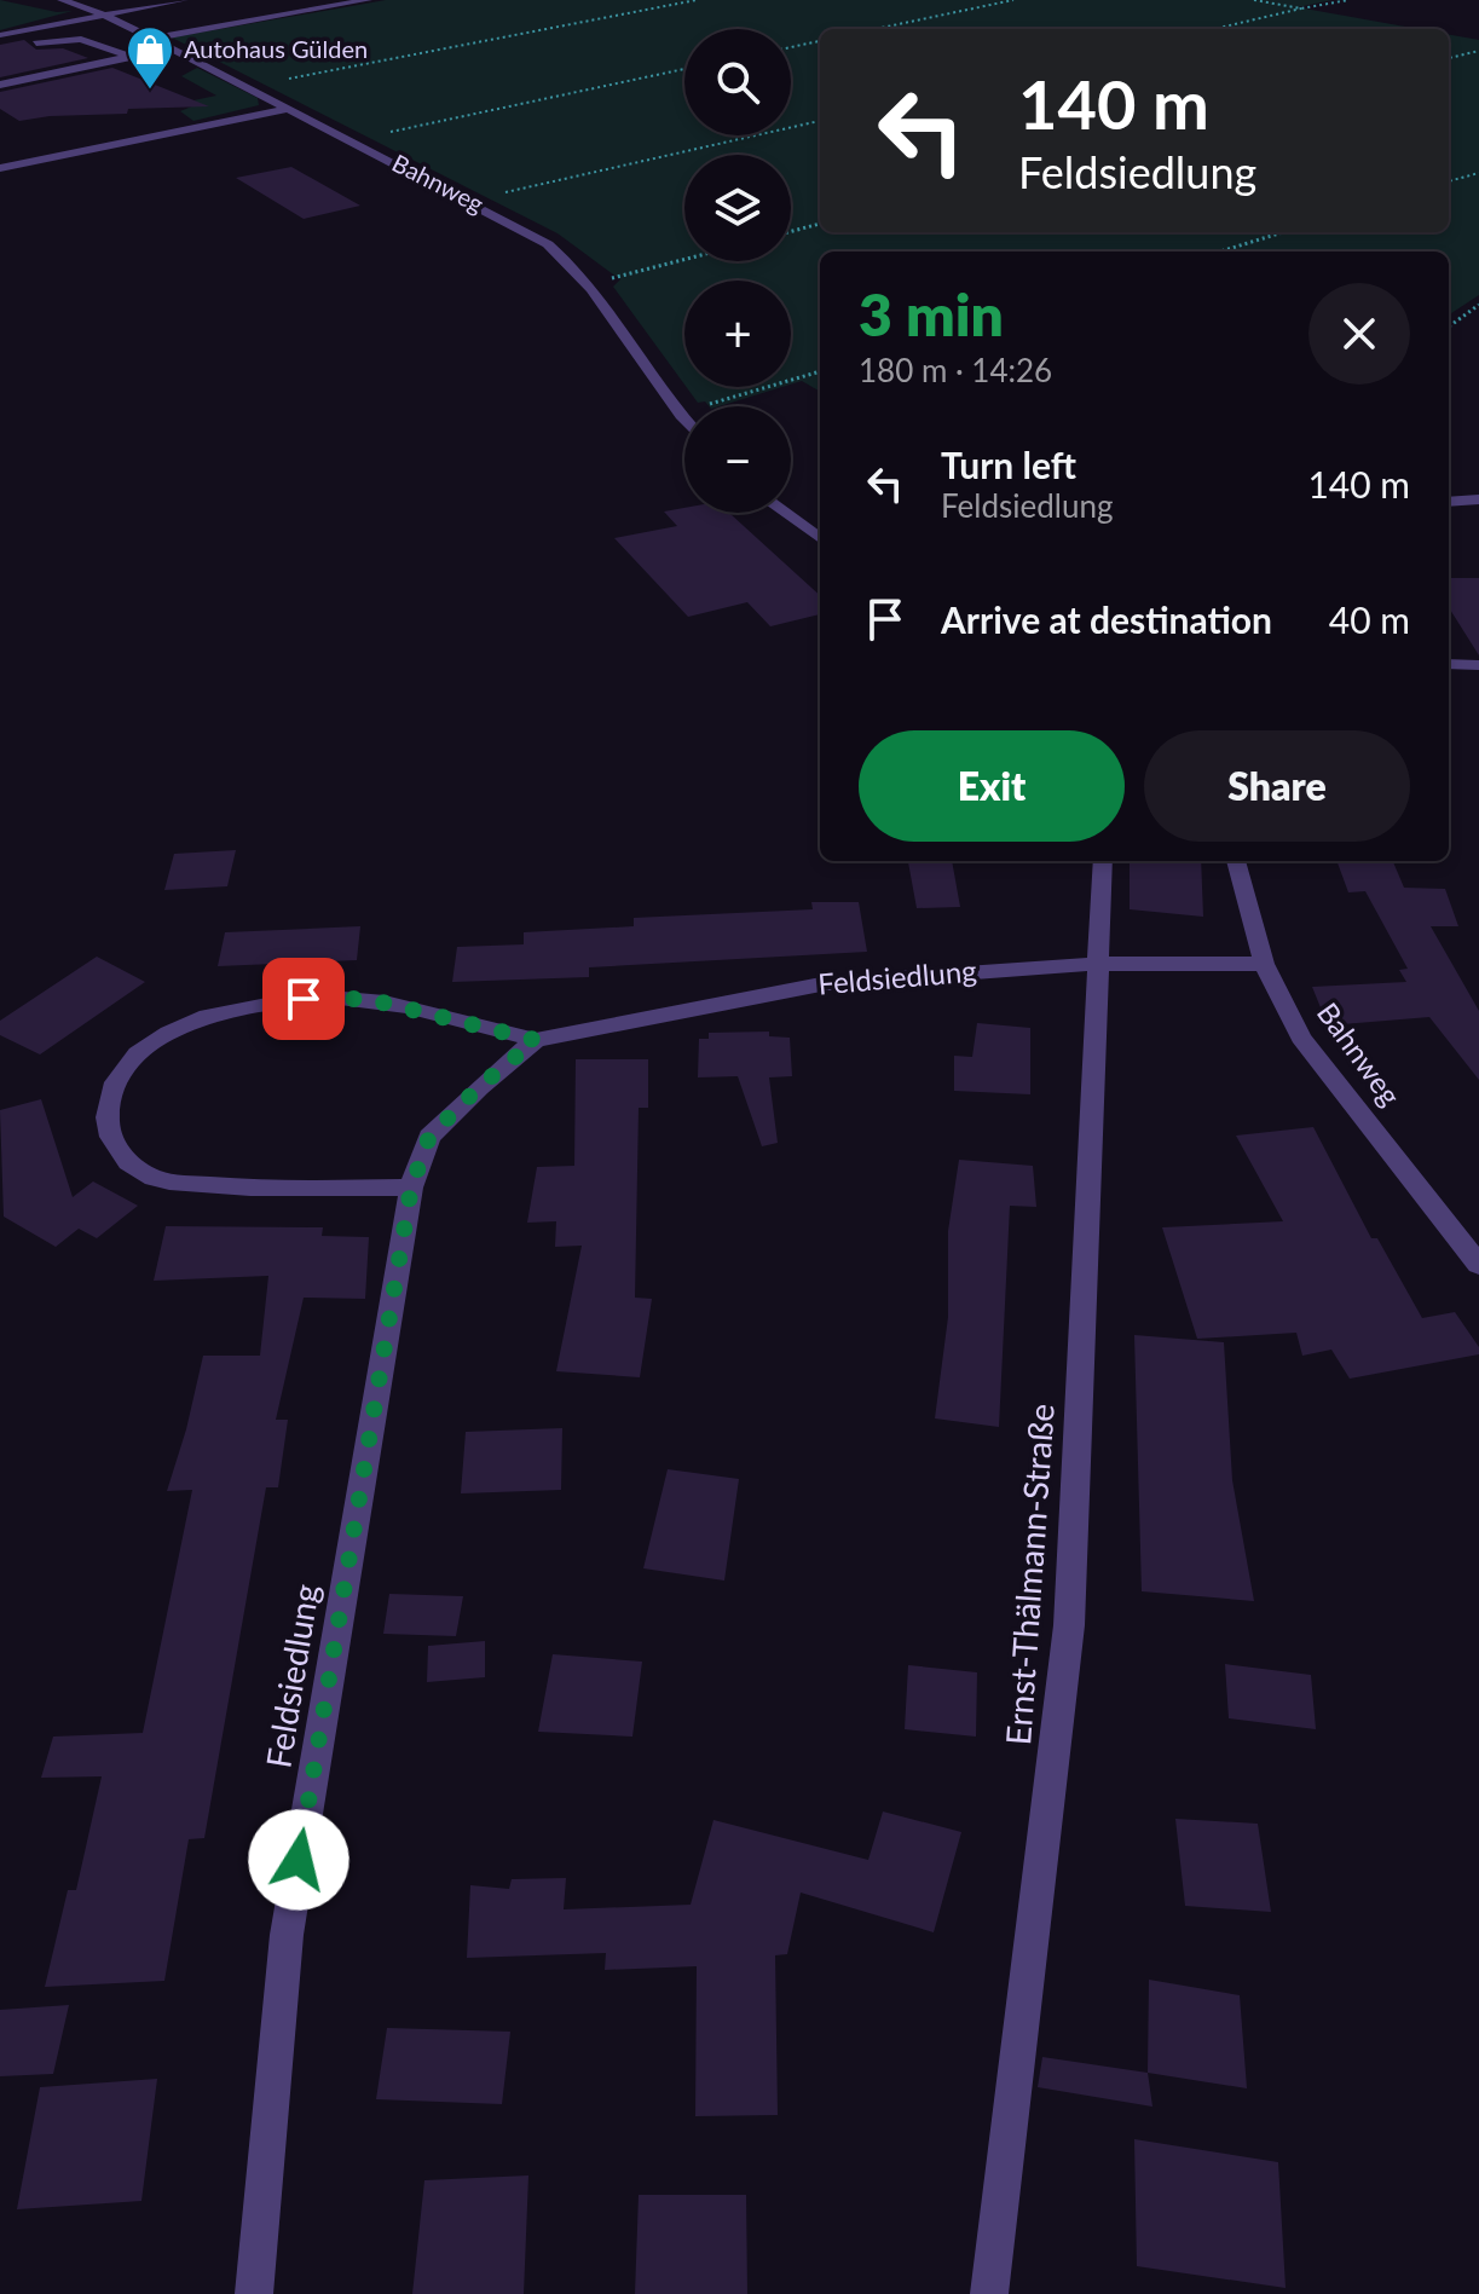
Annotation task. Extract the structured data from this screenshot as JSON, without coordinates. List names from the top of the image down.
{
  "streets": {
    "street": ["Bahnweg", "Feldsiedlung", "Ernst-Thälmann-Straße"]
  },
  "crossings": [
    ["Bahnweg", "Feldsiedlung"],
    ["Feldsiedlung", "Ernst-Thälmann-Straße"]
  ],
  "places": {
    "shop": ["Autohaus Gülden"]
  },
  "page": {
    "map_buttons": ["+", "−"],
    "turn": ["140 m", "Feldsiedlung"],
    "heading": ["3 min", "180 m · 14:26"],
    "list": [
      {
        "name": "Turn left",
        "note": "Feldsiedlung",
        "value": "140 m"
      },
      {
        "name": "Arrive at destination",
        "value": "40 m"
      }
    ],
    "buttons": ["Exit", "Share"]
  }
}
